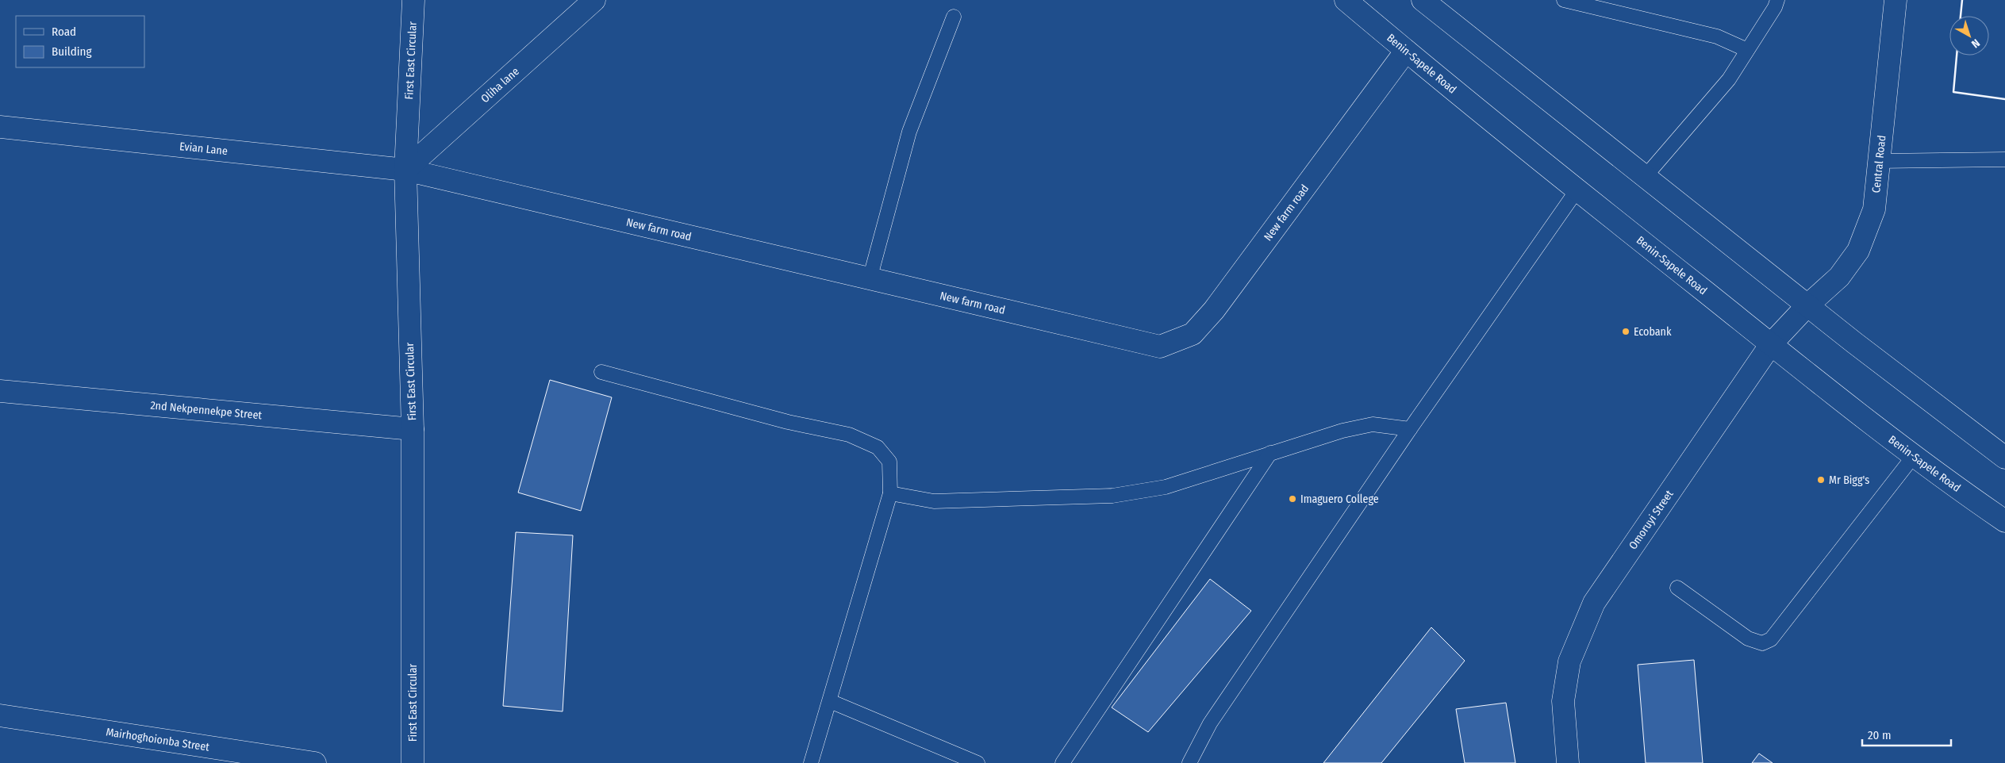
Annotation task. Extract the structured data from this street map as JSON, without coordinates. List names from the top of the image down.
{
  "streets": {
    "main road": [
      "First East Circular",
      "Benin-Sapele Road",
      "Oliha lane",
      "Evian Lane",
      "Central Road",
      "New farm road",
      "2nd Nekpennekpe Street",
      "Omoruyi Street",
      "Mairhoghoionba Street"
    ]
  },
  "crossings": [
    ["First East Circular", "Oliha lane"],
    ["First East Circular", "Evian Lane"],
    ["First East Circular", "New farm road"],
    ["First East Circular", "2nd Nekpennekpe Street"],
    ["Benin-Sapele Road", "New farm road"],
    ["Benin-Sapele Road", "Omoruyi Street"],
    ["Oliha lane", "Evian Lane"],
    ["Oliha lane", "New farm road"],
    ["Evian Lane", "New farm road"],
    ["Central Road", "Omoruyi Street"]
  ],
  "places": ["Ecobank", "Mr Bigg's", "Imaguero College"],
  "legend": ["Road", "Building"],
  "scale_bar": "20 m",
  "north": "bottom right"
}
